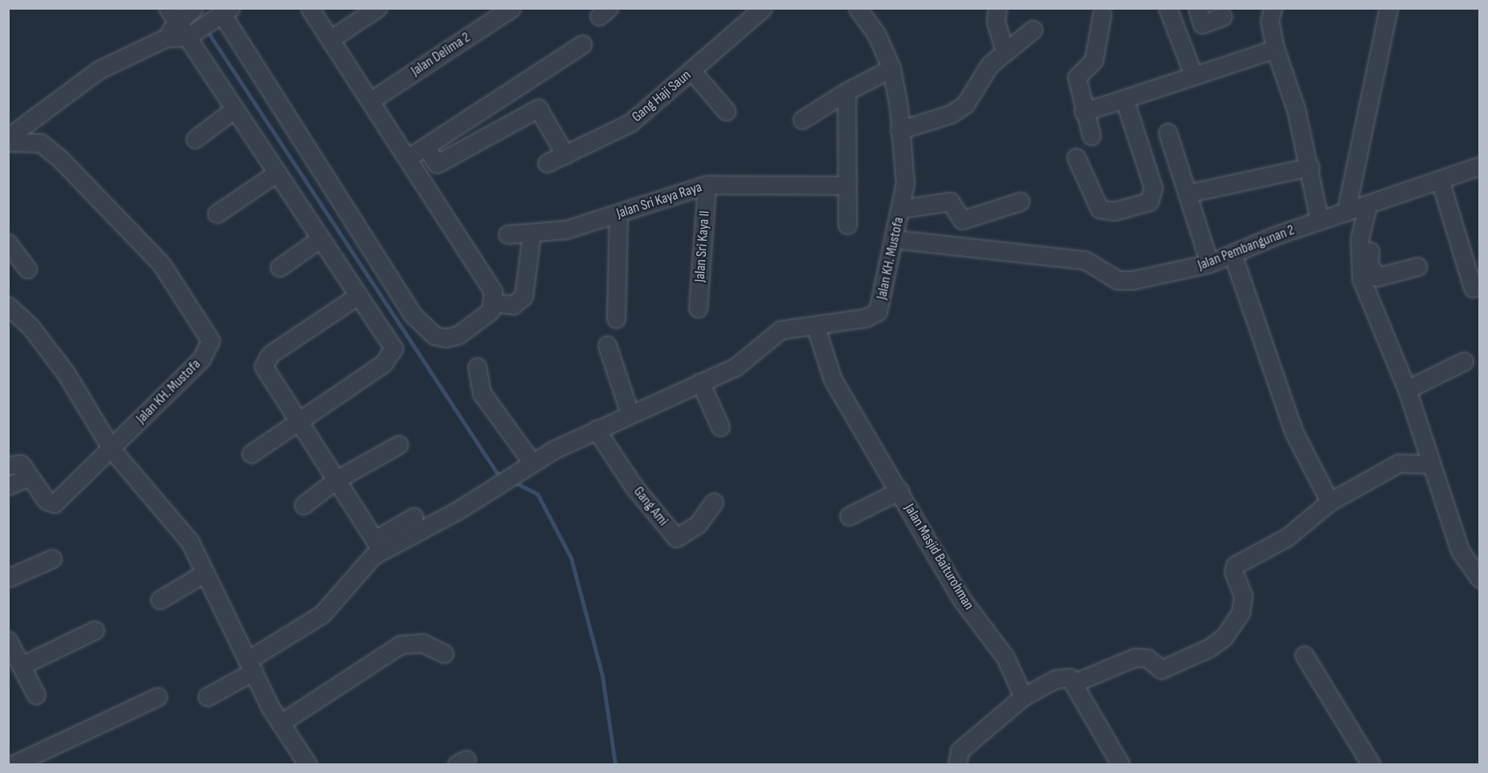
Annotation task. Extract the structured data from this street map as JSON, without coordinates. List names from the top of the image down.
{
  "streets": {
    "street": [
      "Jalan Delima 2",
      "Gang Haji Saun",
      "Jalan Sri Kaya Raya",
      "Jalan Sri Kaya II",
      "Jalan Pembangunan 2",
      "Jalan KH. Mustofa",
      "Gang Ami",
      "Jalan Masjid Baiturohman"
    ]
  },
  "crossings": [
    ["Jalan Sri Kaya Raya", "Jalan Sri Kaya II"],
    ["Jalan Pembangunan 2", "Jalan KH. Mustofa"],
    ["Jalan KH. Mustofa", "Gang Ami"],
    ["Jalan KH. Mustofa", "Jalan Masjid Baiturohman"]
  ]
}
